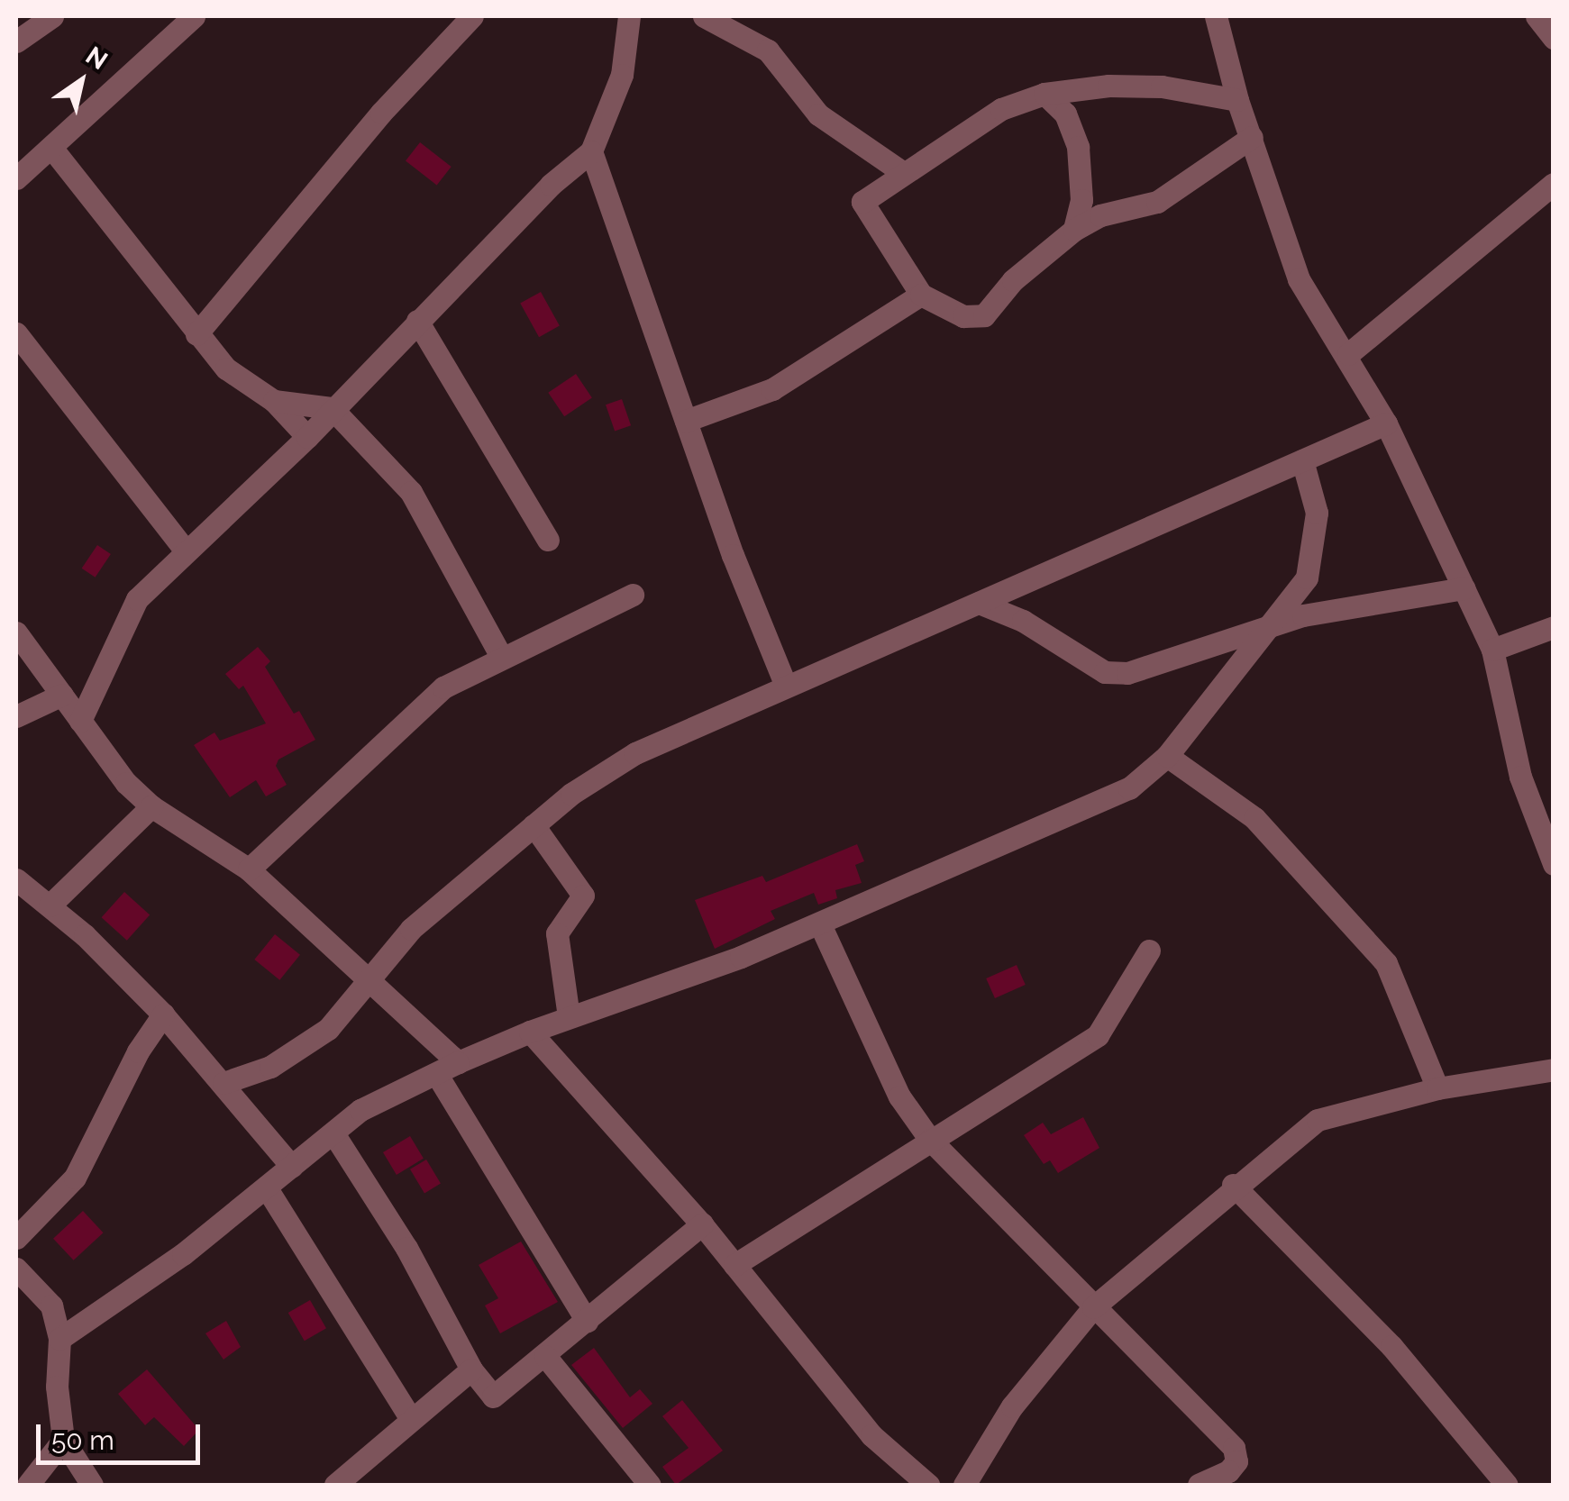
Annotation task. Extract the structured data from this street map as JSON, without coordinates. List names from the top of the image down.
{
  "scale_bar": "50 m",
  "north": "top right"
}
